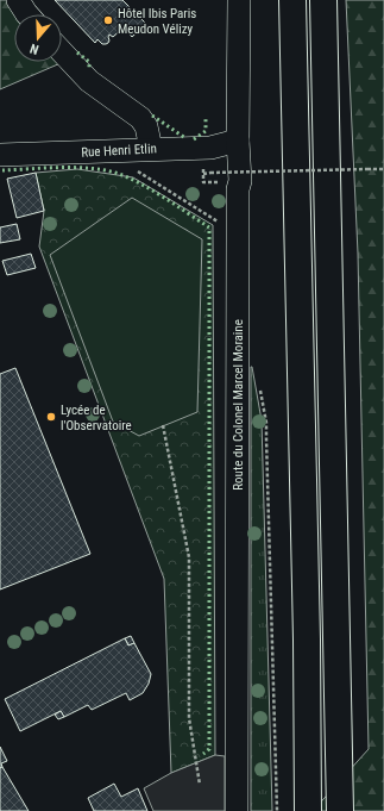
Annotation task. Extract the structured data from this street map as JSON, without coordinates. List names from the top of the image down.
{
  "streets": {
    "street": ["Rue Henri Etlin", "Route du Colonel Marcel Moraine"]
  },
  "crossings": [
    ["Rue Henri Etlin", "Route du Colonel Marcel Moraine"]
  ],
  "places": ["Hôtel Ibis Paris Meudon Vélizy", "Lycée de l'Observatoire"],
  "north": "bottom"
}
